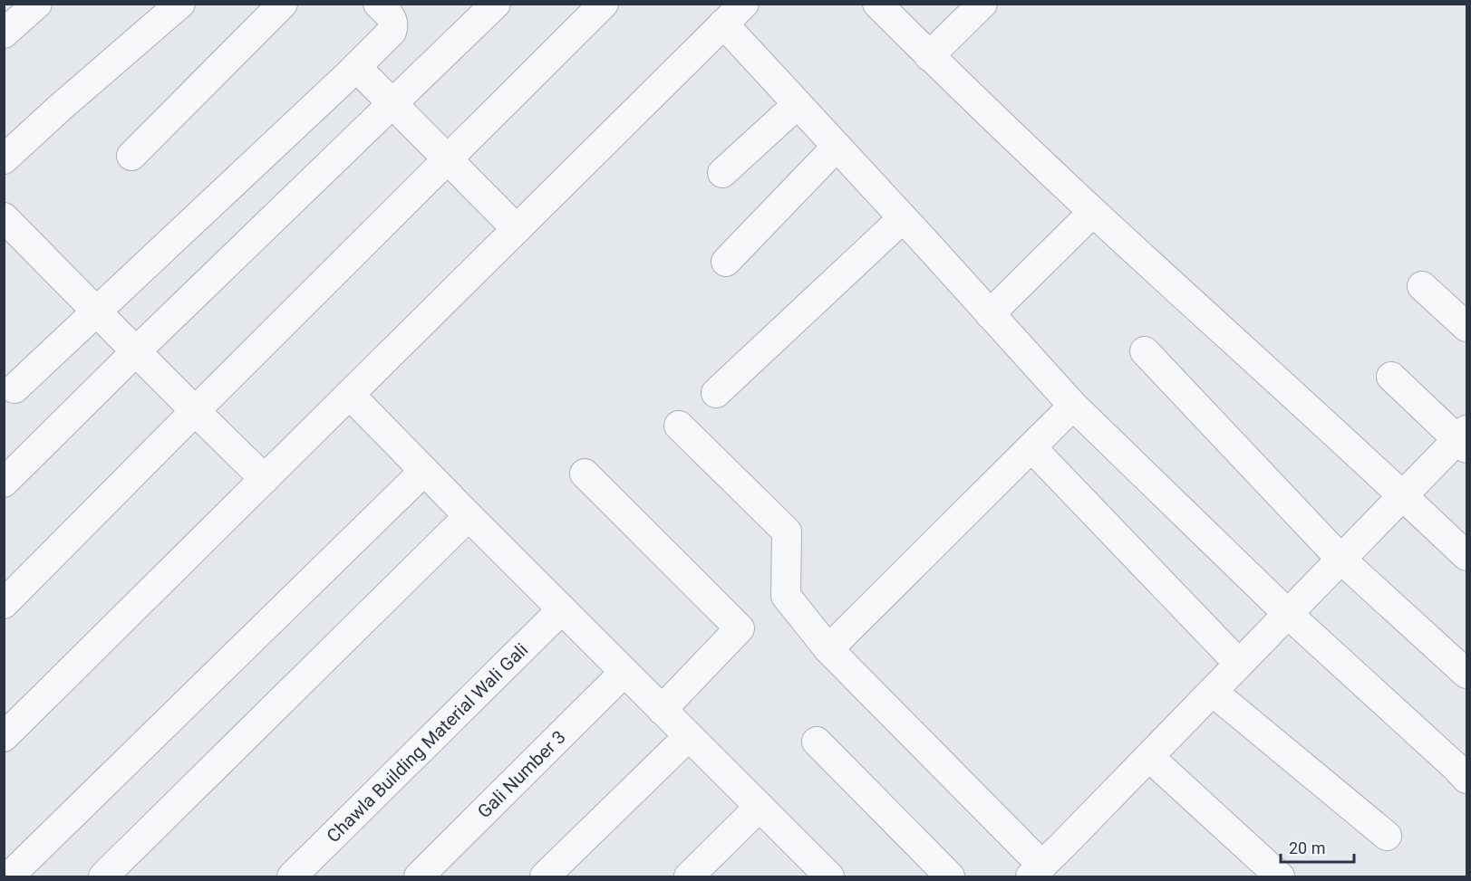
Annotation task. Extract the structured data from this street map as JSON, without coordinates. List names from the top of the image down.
{
  "streets": {
    "street": ["Chawla Building Material Wali Gali", "Gali Number 3"]
  },
  "scale_bar": "20 m"
}
